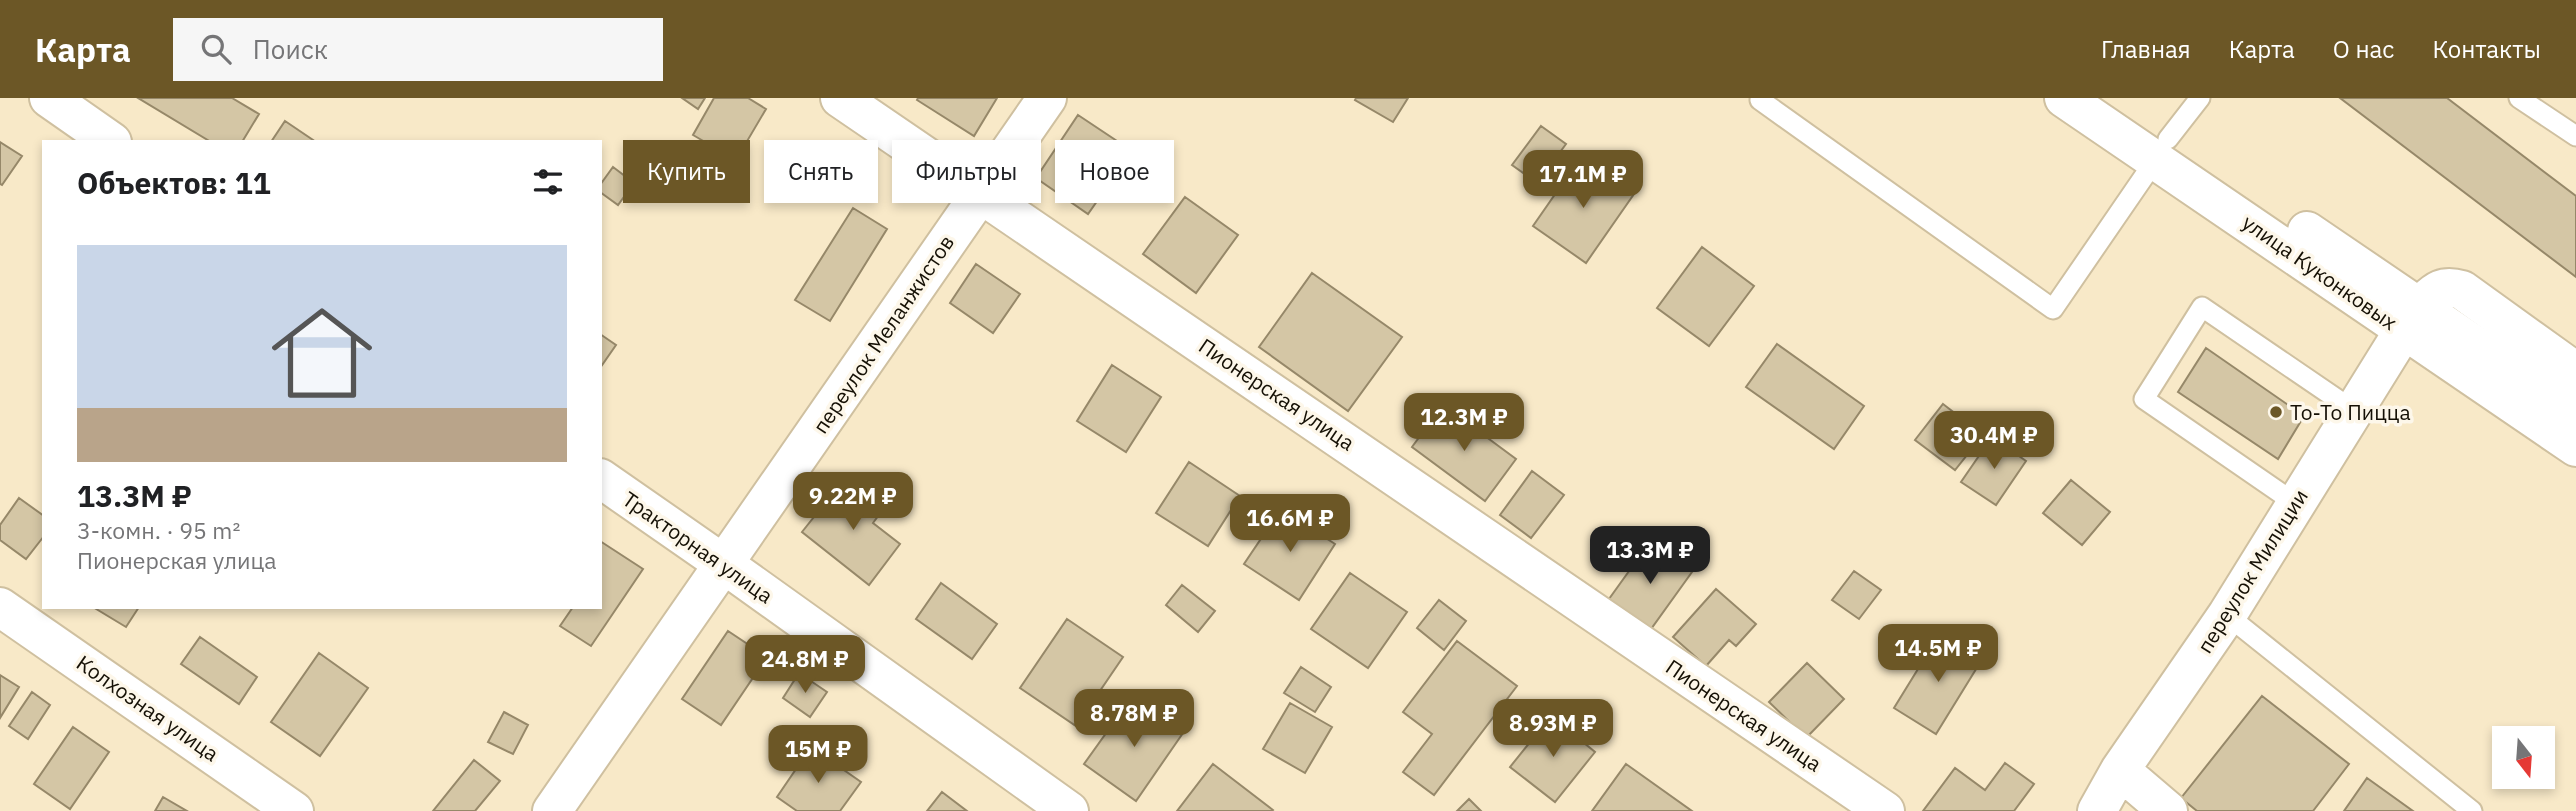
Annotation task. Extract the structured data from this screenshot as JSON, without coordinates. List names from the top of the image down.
{
  "streets": {
    "street": [
      "улица Куконковых",
      "переулок Меланжистов",
      "Пионерская улица",
      "Тракторная улица",
      "переулок Милиции",
      "Колхозная улица"
    ]
  },
  "crossings": [
    ["улица Куконковых", "переулок Милиции"],
    ["переулок Меланжистов", "Тракторная улица"]
  ],
  "places": ["То-То Пицца"],
  "north": "bottom",
  "page": {
    "header": "Карта",
    "search": "Поиск",
    "nav": [
      "Главная",
      "Карта",
      "О нас",
      "Контакты"
    ],
    "chip": [
      "Купить",
      "Снять",
      "Фильтры",
      "Новое"
    ],
    "heading": "Объектов: 11",
    "price": [
      "17.1M ₽",
      "12.3M ₽",
      "30.4M ₽",
      "9.22M ₽",
      "16.6M ₽",
      "13.3M ₽",
      "14.5M ₽",
      "24.8M ₽",
      "8.78M ₽",
      "8.93M ₽",
      "15M ₽"
    ],
    "list": [
      {
        "name": "13.3M ₽",
        "note": "3-комн. · 95 m² · Пионерская улица"
      }
    ]
  }
}
